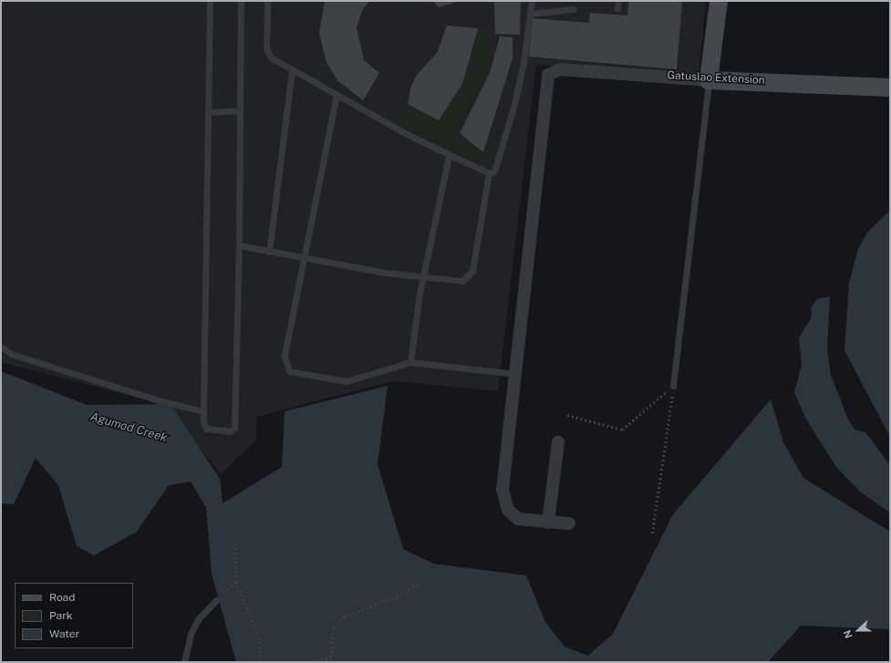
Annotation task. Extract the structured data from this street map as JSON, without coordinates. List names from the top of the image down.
{
  "streets": {
    "street": ["Gatuslao Extension"]
  },
  "water": ["Agumod Creek"],
  "legend": ["Road", "Park", "Water"],
  "north": "left"
}
